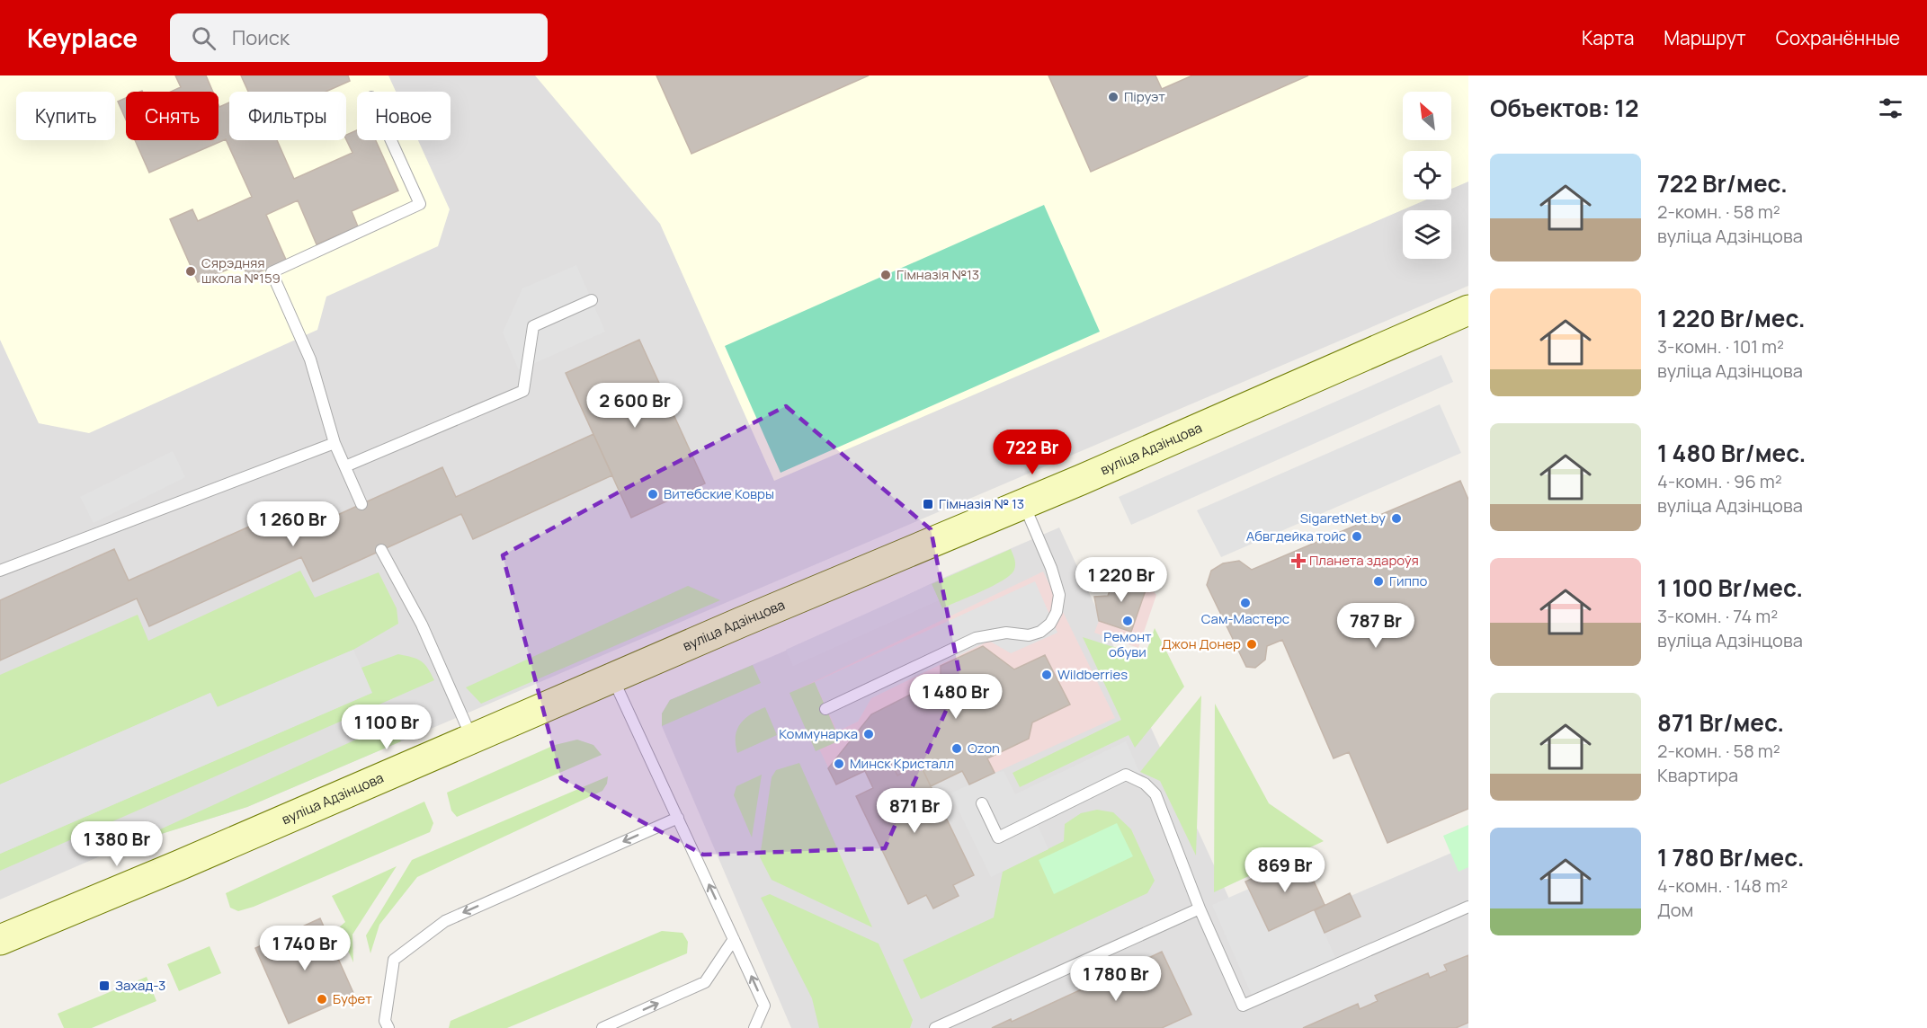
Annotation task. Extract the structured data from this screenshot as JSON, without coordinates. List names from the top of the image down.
{
  "streets": {
    "main road": ["вуліца Адзінцова"]
  },
  "places": {
    "other": [
      "Піруэт",
      "Сярэдняя школа №159",
      "Гімназія №13",
      "Витебские Ковры",
      "SigaretNet.by",
      "Абвгдейка тойс",
      "Гиппо",
      "Сам-Мастерс",
      "Ремонт обуви",
      "Джон Донер",
      "Wildberries",
      "Коммунарка",
      "Ozon",
      "Минск Кристалл",
      "Буфет"
    ],
    "transit": ["Гімназія № 13", "Захад-3"],
    "health": ["Планета здароўя"]
  },
  "north": "top left",
  "page": {
    "header": "Keyplace",
    "search": "Поиск",
    "nav": ["Карта", "Маршрут", "Сохранённые"],
    "heading": "Объектов: 12",
    "chip": [
      "Купить",
      "Снять",
      "Фильтры",
      "Новое"
    ],
    "list": [
      {
        "name": "722 Br/мес.",
        "note": "2-комн. · 58 m² · вуліца Адзінцова"
      },
      {
        "name": "1 220 Br/мес.",
        "note": "3-комн. · 101 m² · вуліца Адзінцова"
      },
      {
        "name": "1 480 Br/мес.",
        "note": "4-комн. · 96 m² · вуліца Адзінцова"
      },
      {
        "name": "1 100 Br/мес.",
        "note": "3-комн. · 74 m² · вуліца Адзінцова"
      },
      {
        "name": "871 Br/мес.",
        "note": "2-комн. · 58 m² · Квартира"
      },
      {
        "name": "1 780 Br/мес.",
        "note": "4-комн. · 148 m² · Дом"
      }
    ],
    "price": [
      "2 600 Br",
      "722 Br",
      "1 260 Br",
      "1 220 Br",
      "787 Br",
      "1 480 Br",
      "1 100 Br",
      "871 Br",
      "1 380 Br",
      "869 Br",
      "1 740 Br",
      "1 780 Br"
    ]
  }
}
